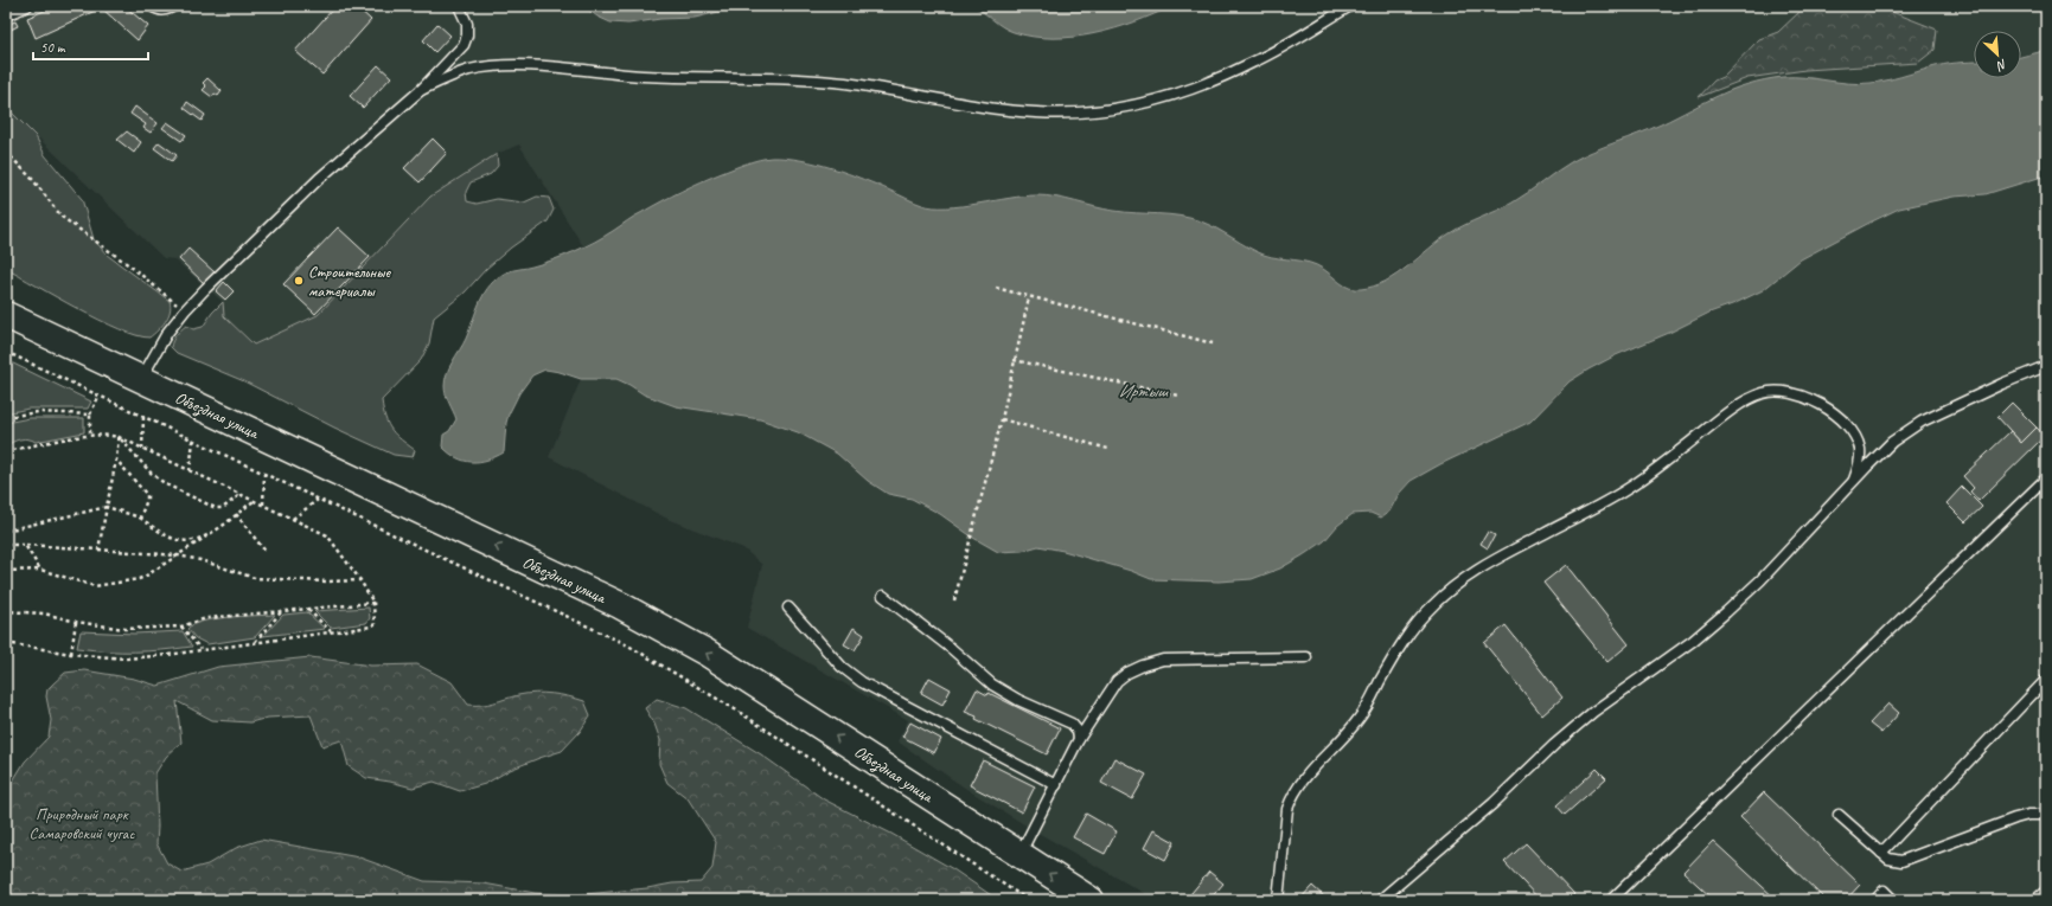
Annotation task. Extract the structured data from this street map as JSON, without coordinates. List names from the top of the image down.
{
  "streets": {
    "main road": ["Объездная улица"]
  },
  "water": ["Иртыш"],
  "parks": ["Природный парк Самаровский чугас"],
  "places": ["Строительные материалы"],
  "scale_bar": "50 m",
  "north": "bottom right"
}
